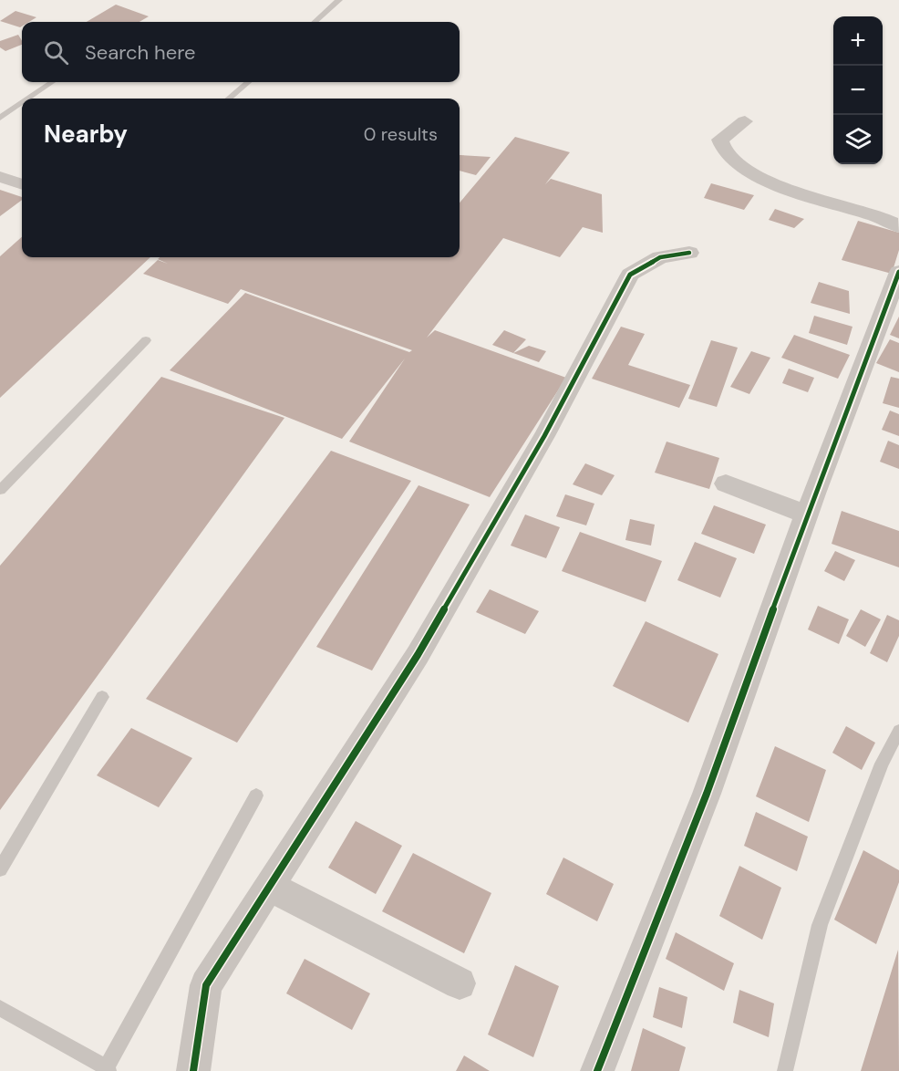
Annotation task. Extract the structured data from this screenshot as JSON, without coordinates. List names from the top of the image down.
{
  "page": {
    "map_buttons": ["+", "−"],
    "search": "Search here",
    "heading": ["Nearby", "0 results"]
  }
}
